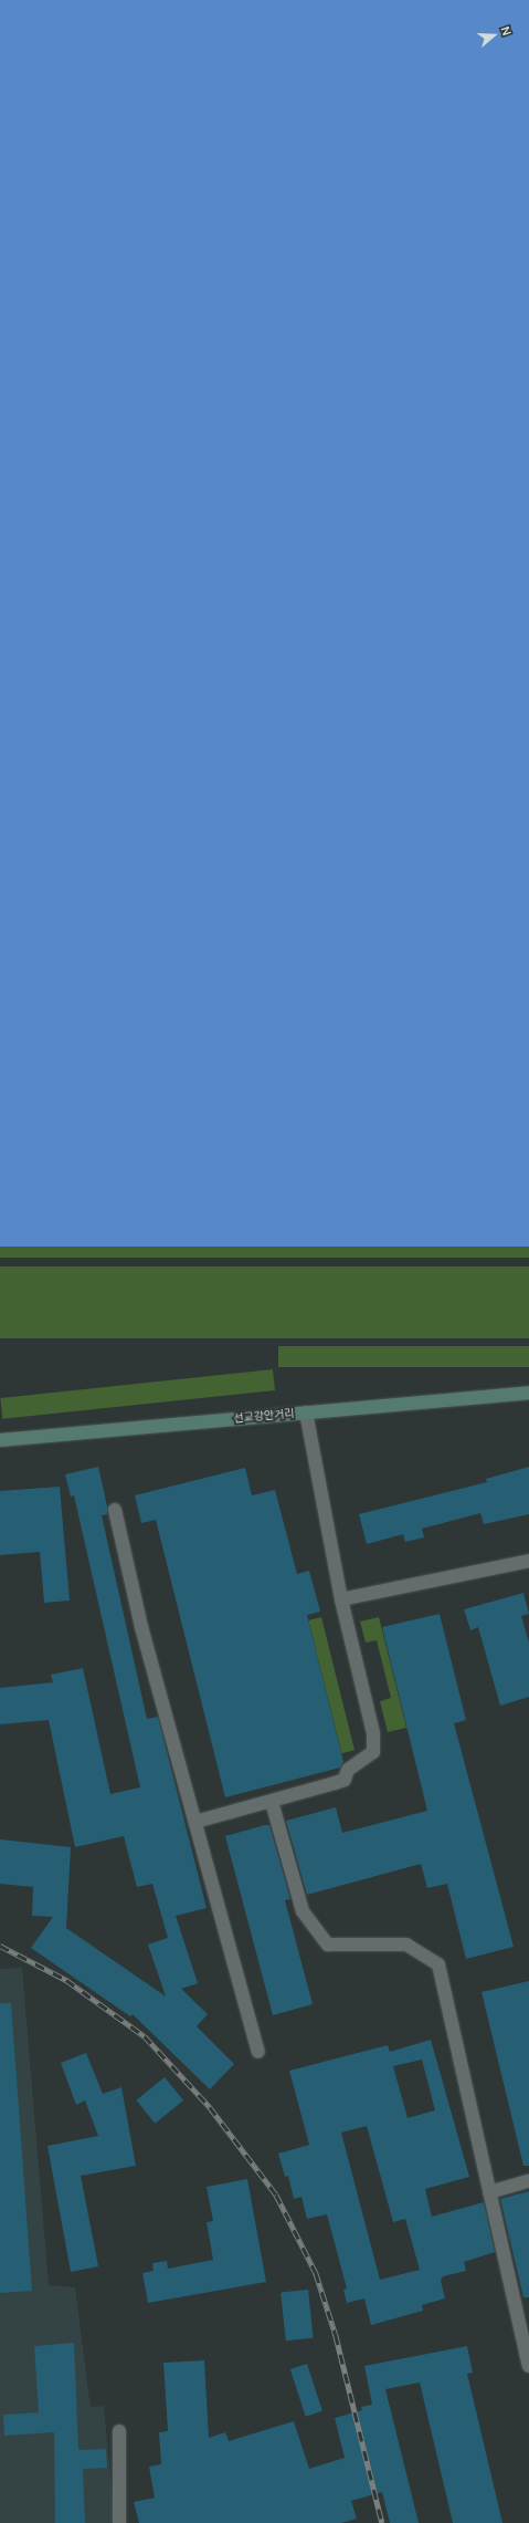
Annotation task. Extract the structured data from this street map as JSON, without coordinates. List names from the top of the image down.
{
  "streets": {
    "main road": ["선교강안거리"]
  },
  "north": "right"
}
